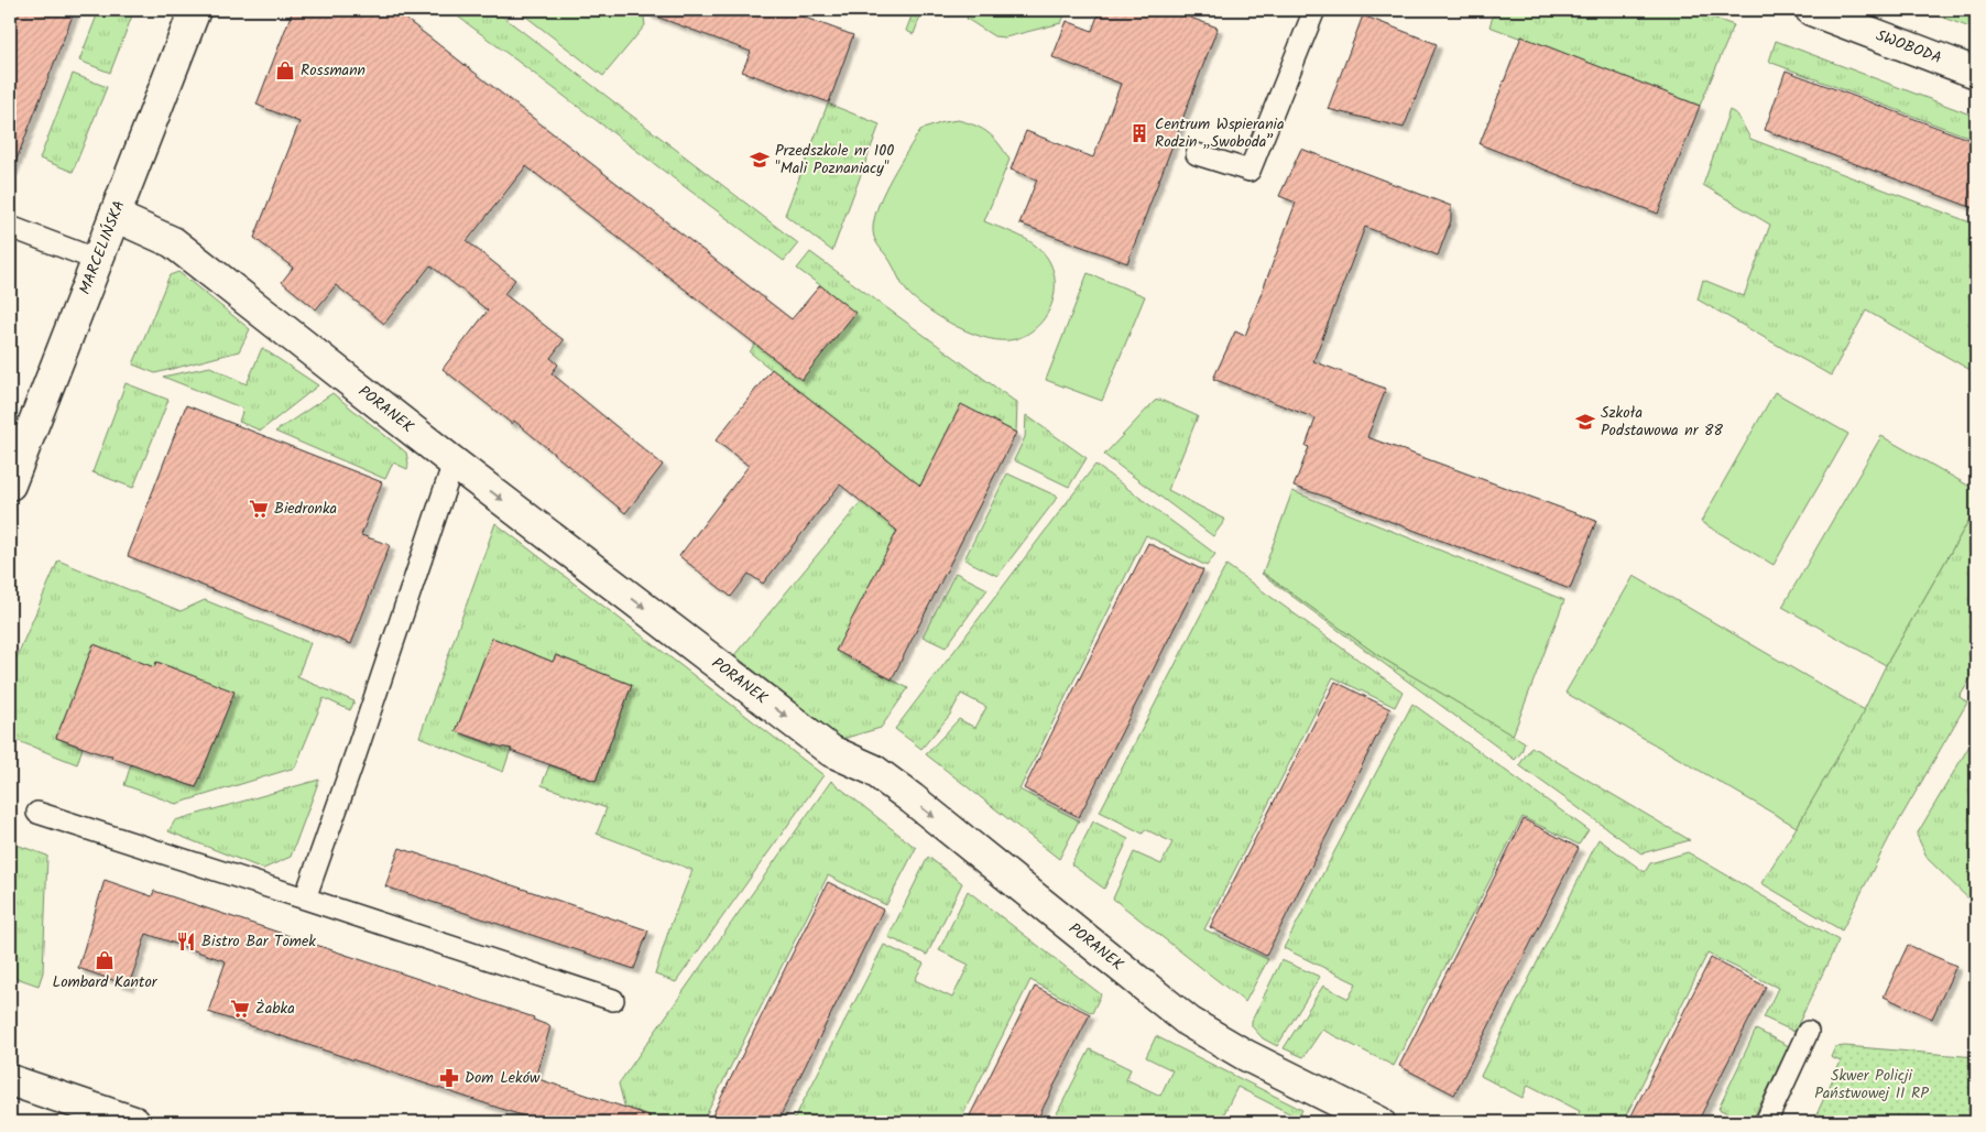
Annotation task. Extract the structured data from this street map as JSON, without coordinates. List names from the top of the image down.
{
  "streets": {
    "street": ["SWOBODA", "MARCELIŃSKA", "PORANEK"]
  },
  "crossings": [
    ["MARCELIŃSKA", "PORANEK"]
  ],
  "one_way": ["PORANEK"],
  "parks": ["Skwer Policji Państwowej II RP"],
  "places": {
    "shop": ["Rossmann", "Lombard Kantor"],
    "building": ["Centrum Wspierania Rodzin „Swoboda”"],
    "school or university": ["Przedszkole nr 100 \"Mali Poznaniacy\"", "Szkoła Podstawowa nr 88"],
    "supermarket": ["Biedronka", "Żabka"],
    "restaurant": ["Bistro Bar Tomek"],
    "pharmacy": ["Dom Leków"]
  }
}
